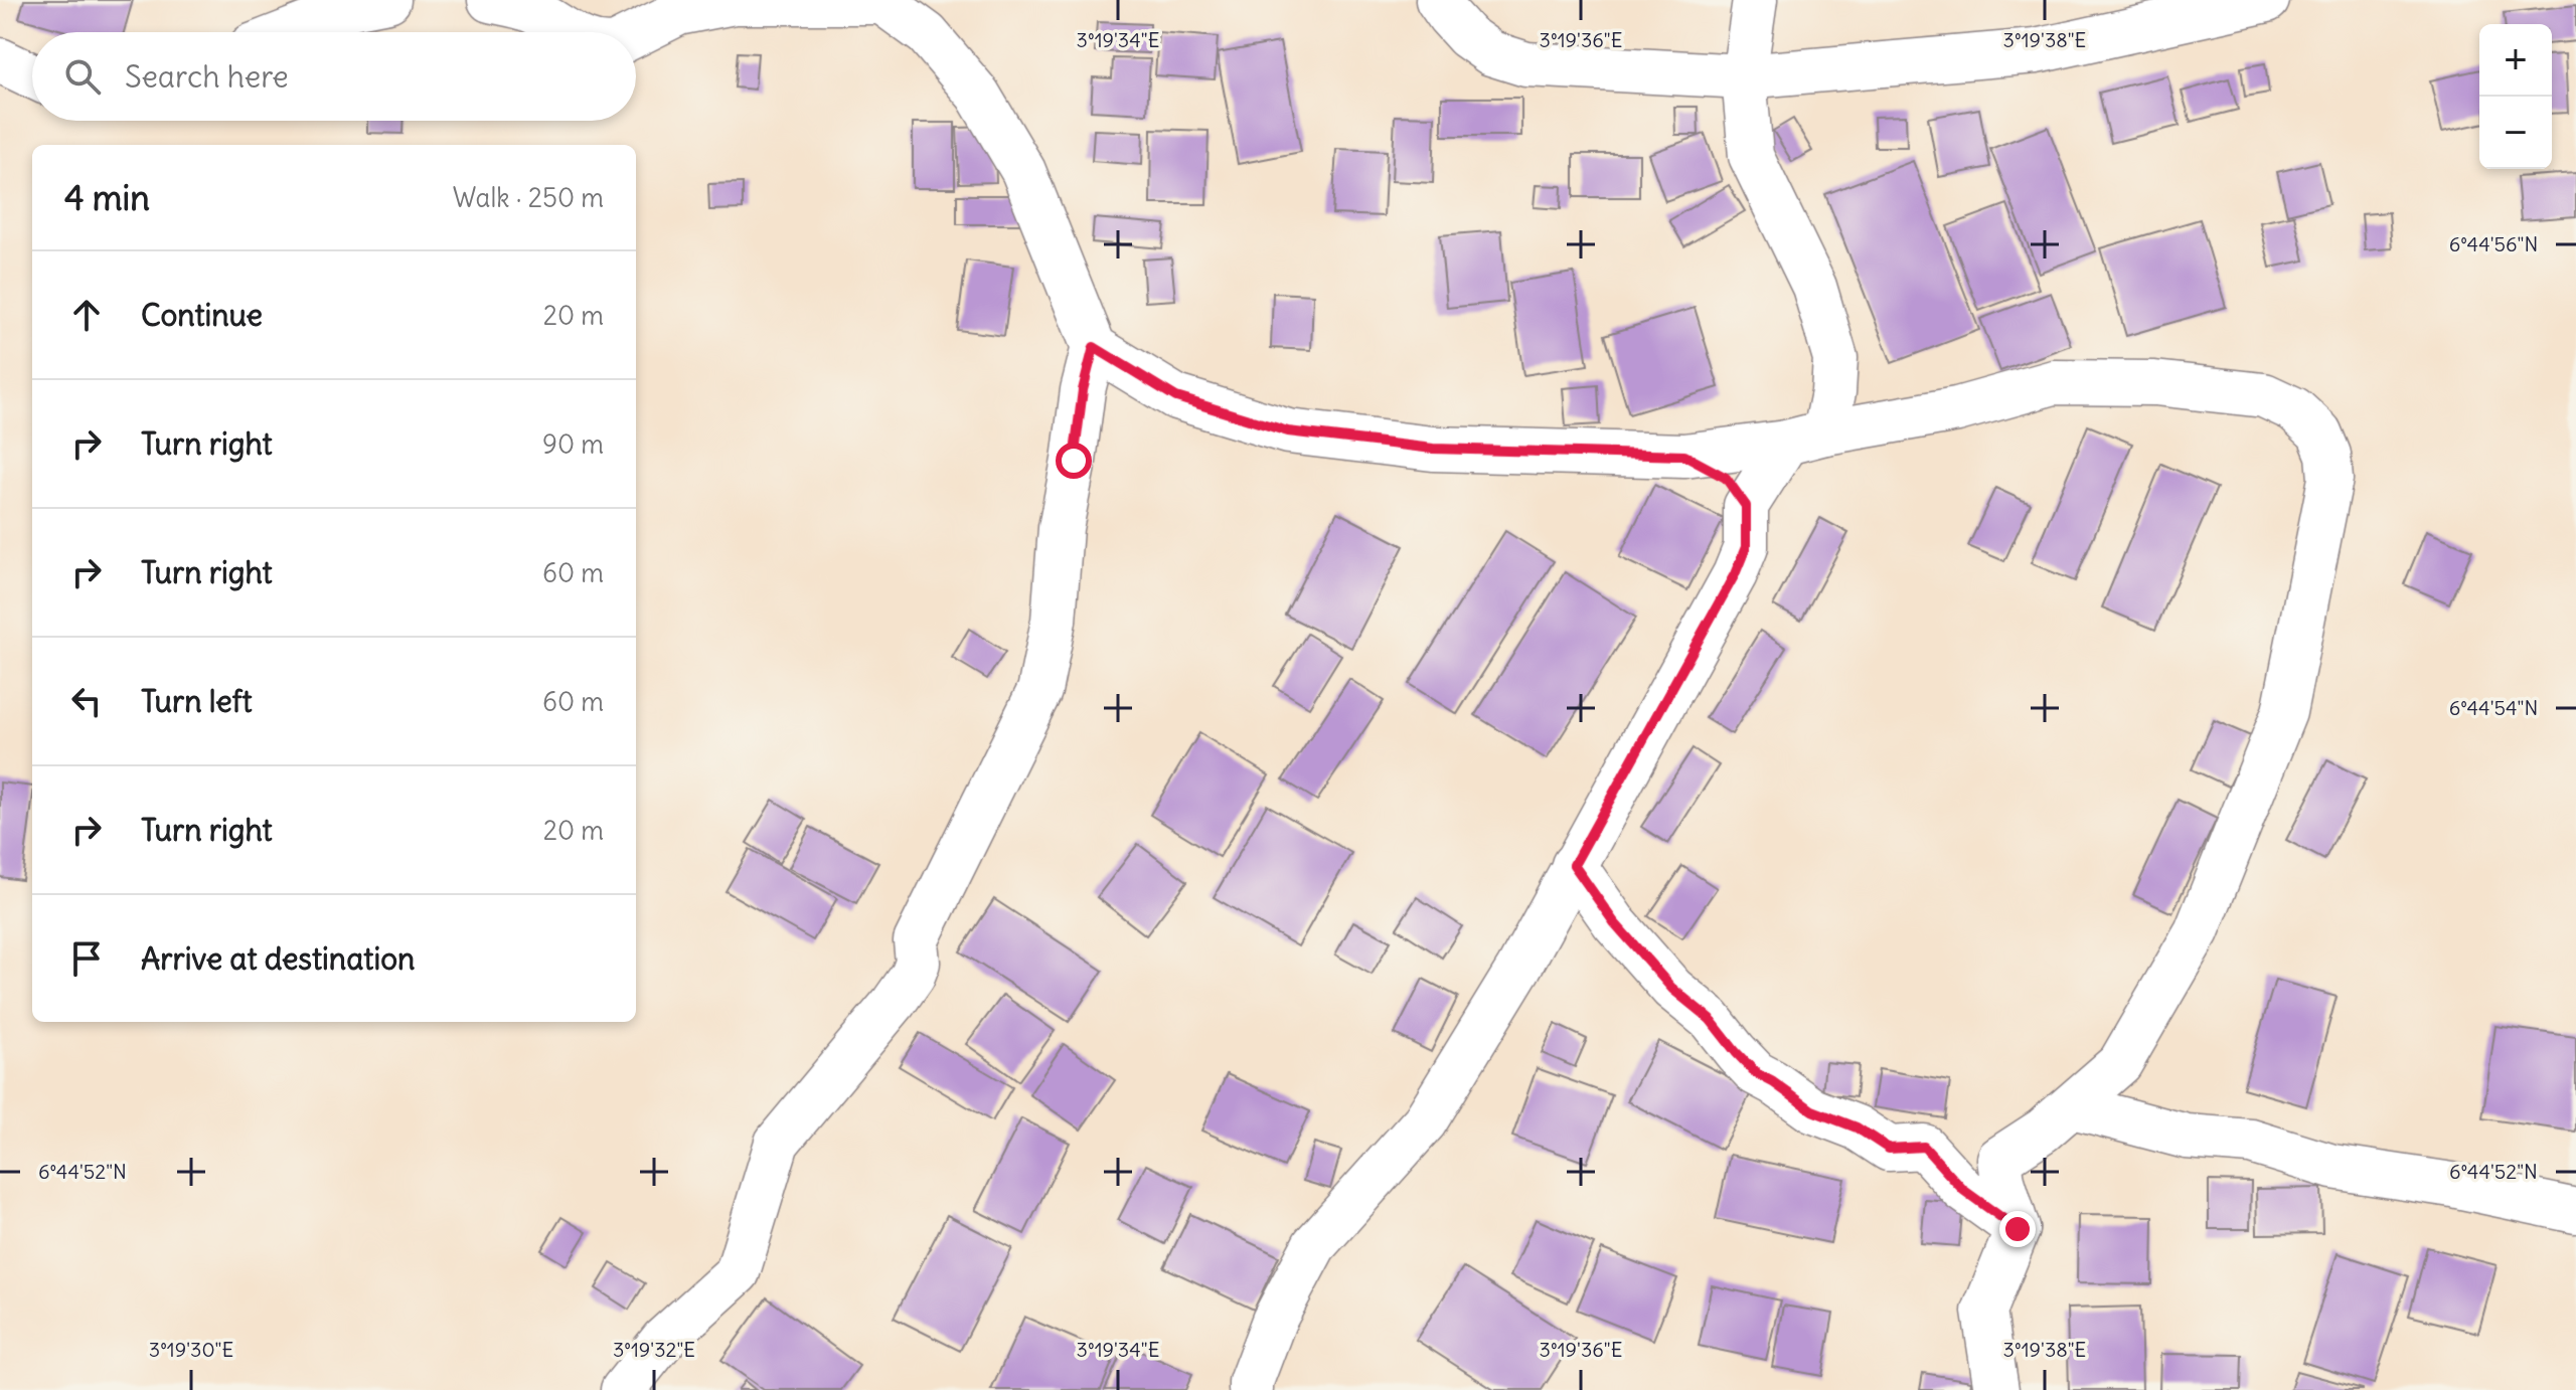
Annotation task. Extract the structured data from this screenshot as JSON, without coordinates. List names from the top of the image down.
{
  "page": {
    "map_buttons": ["+", "−"],
    "search": "Search here",
    "heading": ["4 min", "Walk · 250 m"],
    "list": [
      ["Continue", "20 m"],
      ["Turn right", "90 m"],
      ["Turn right", "60 m"],
      ["Turn left", "60 m"],
      ["Turn right", "20 m"],
      "Arrive at destination"
    ]
  },
  "coordinates": [
    "3°19'34\"E",
    "3°19'36\"E",
    "3°19'38\"E",
    "6°44'56\"N",
    "6°44'54\"N",
    "6°44'52\"N",
    "3°19'30\"E",
    "3°19'32\"E"
  ]
}
